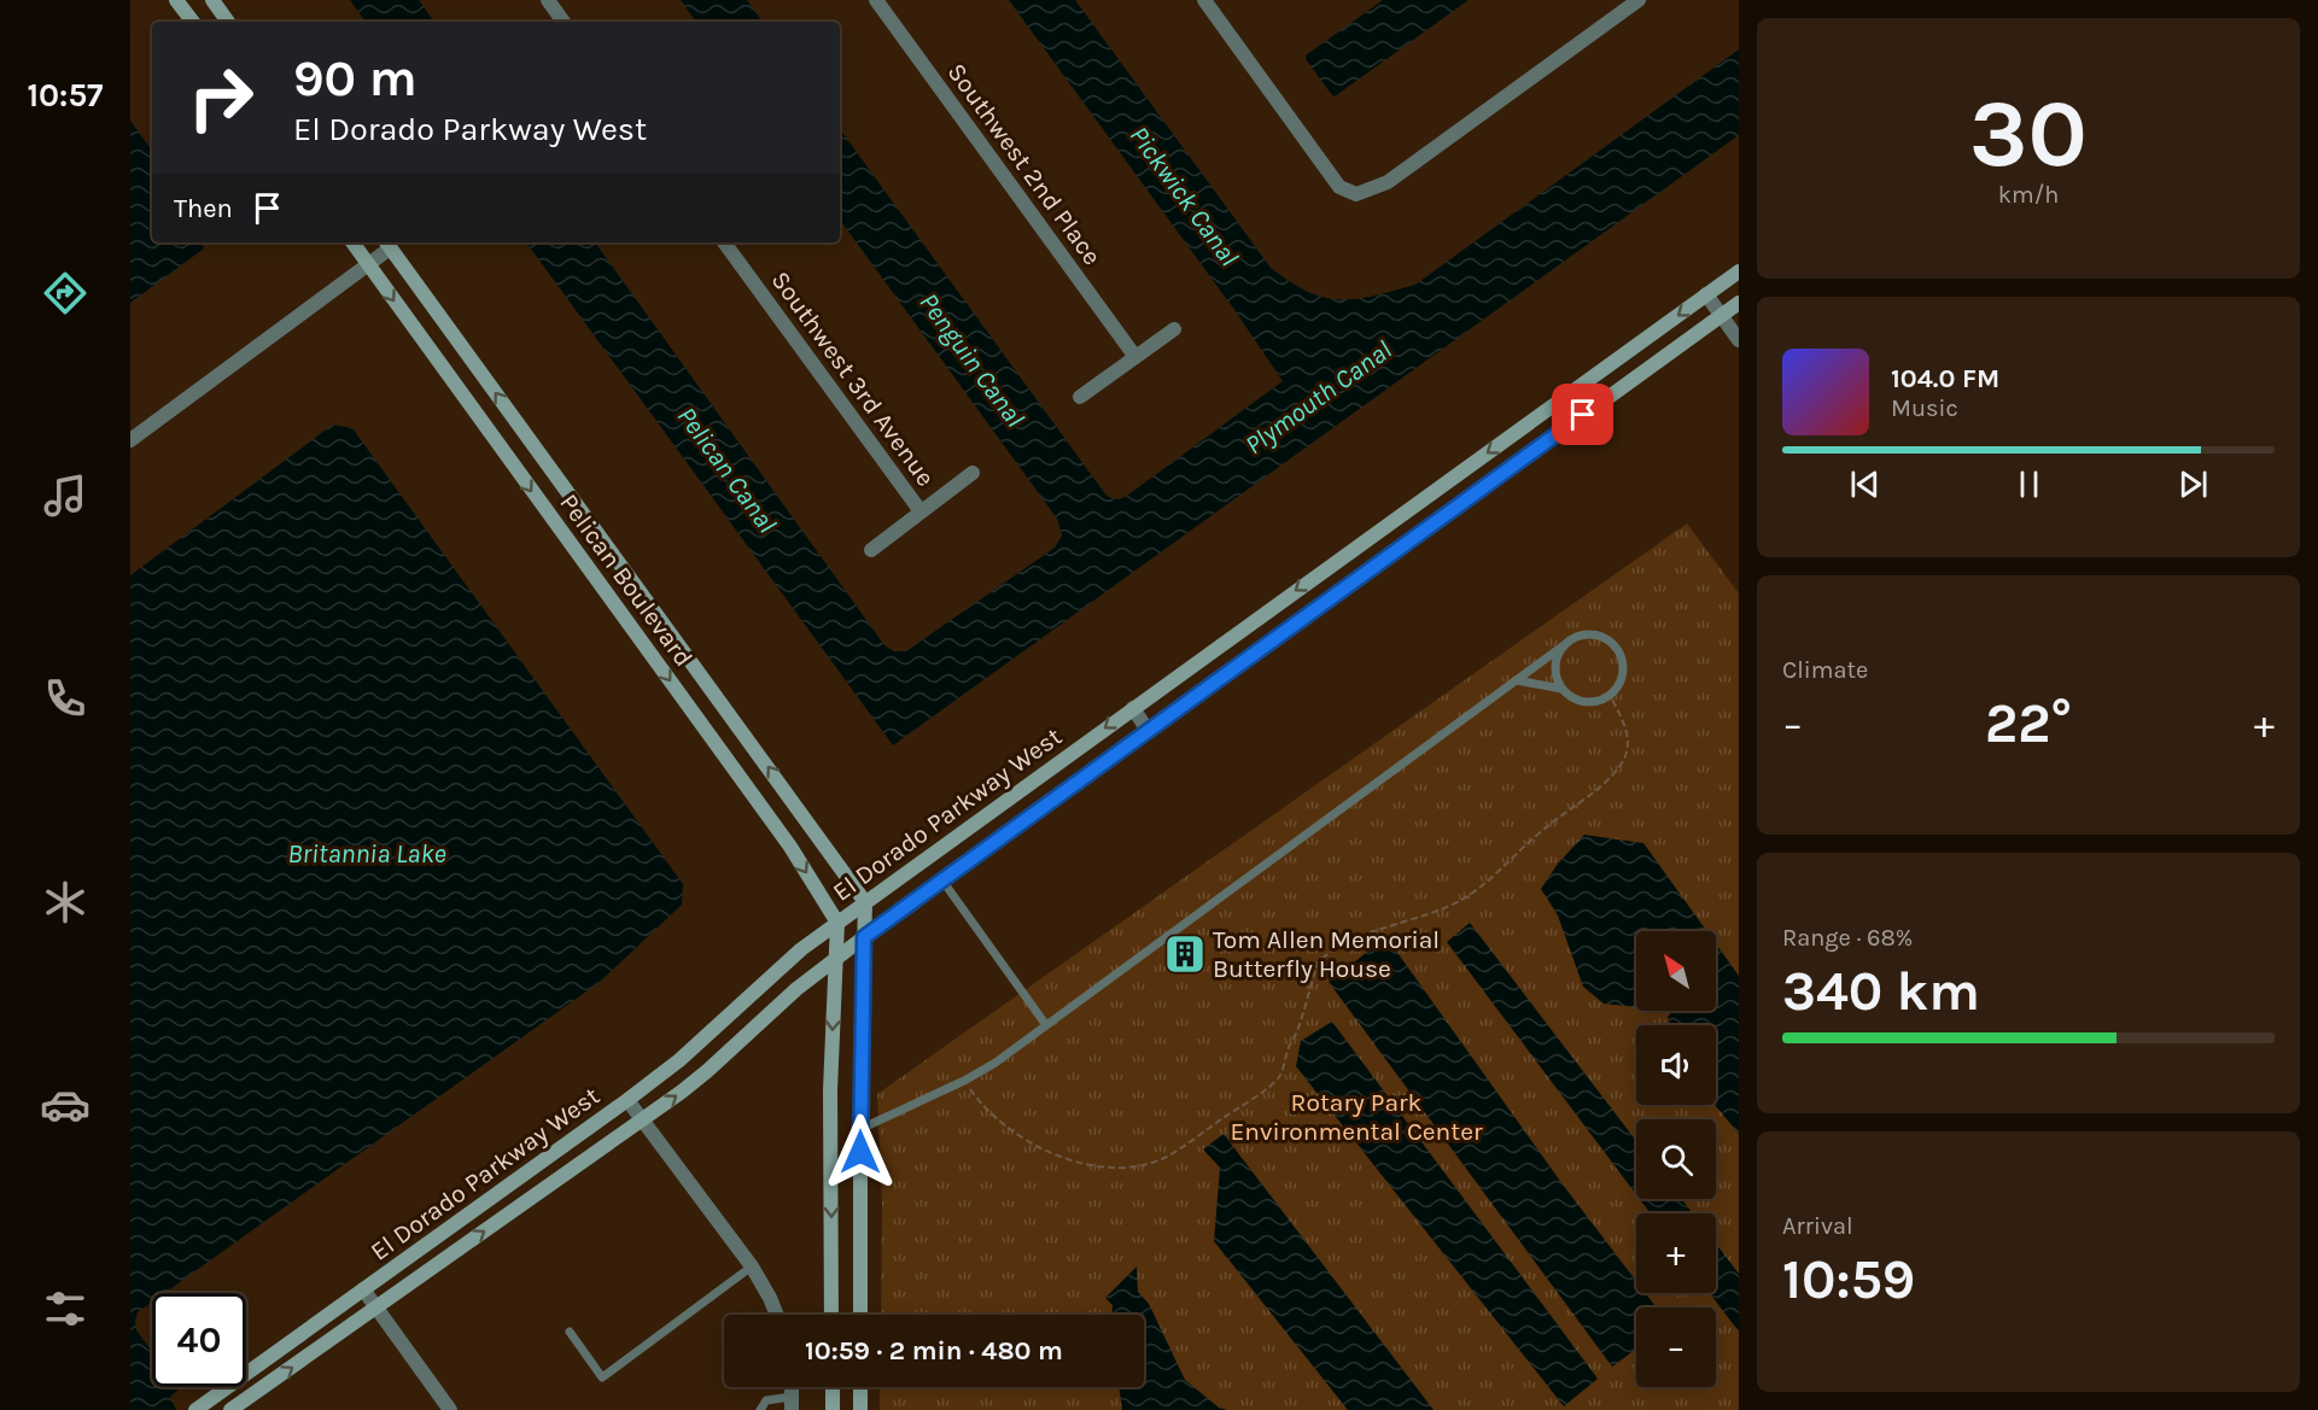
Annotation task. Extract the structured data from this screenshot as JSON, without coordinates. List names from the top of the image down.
{
  "streets": {
    "street": [
      "Southwest 2nd Place",
      "Southwest 3rd Avenue",
      "Pelican Boulevard",
      "El Dorado Parkway West"
    ]
  },
  "crossings": [
    ["Pelican Boulevard", "El Dorado Parkway West"]
  ],
  "water": [
    "Pickwick Canal",
    "Penguin Canal",
    "Plymouth Canal",
    "Pelican Canal",
    "Britannia Lake"
  ],
  "parks": ["Rotary Park Environmental Center"],
  "places": {
    "building": ["Tom Allen Memorial Butterfly House"]
  },
  "north": "top left",
  "page": {
    "tabs": "10:57",
    "tile": [
      ["30", "km/h"],
      "Climate",
      ["Range · 68%", "340 km"],
      ["Arrival", "10:59"]
    ],
    "turn": ["90 m", "El Dorado Parkway West"],
    "then": "Then",
    "song": ["104.0 FM", "Music"],
    "heat": ["−", "22°", "+"],
    "map_buttons": ["+", "−"],
    "limit": "40",
    "trip": "10:59 · 2 min · 480 m"
  }
}
